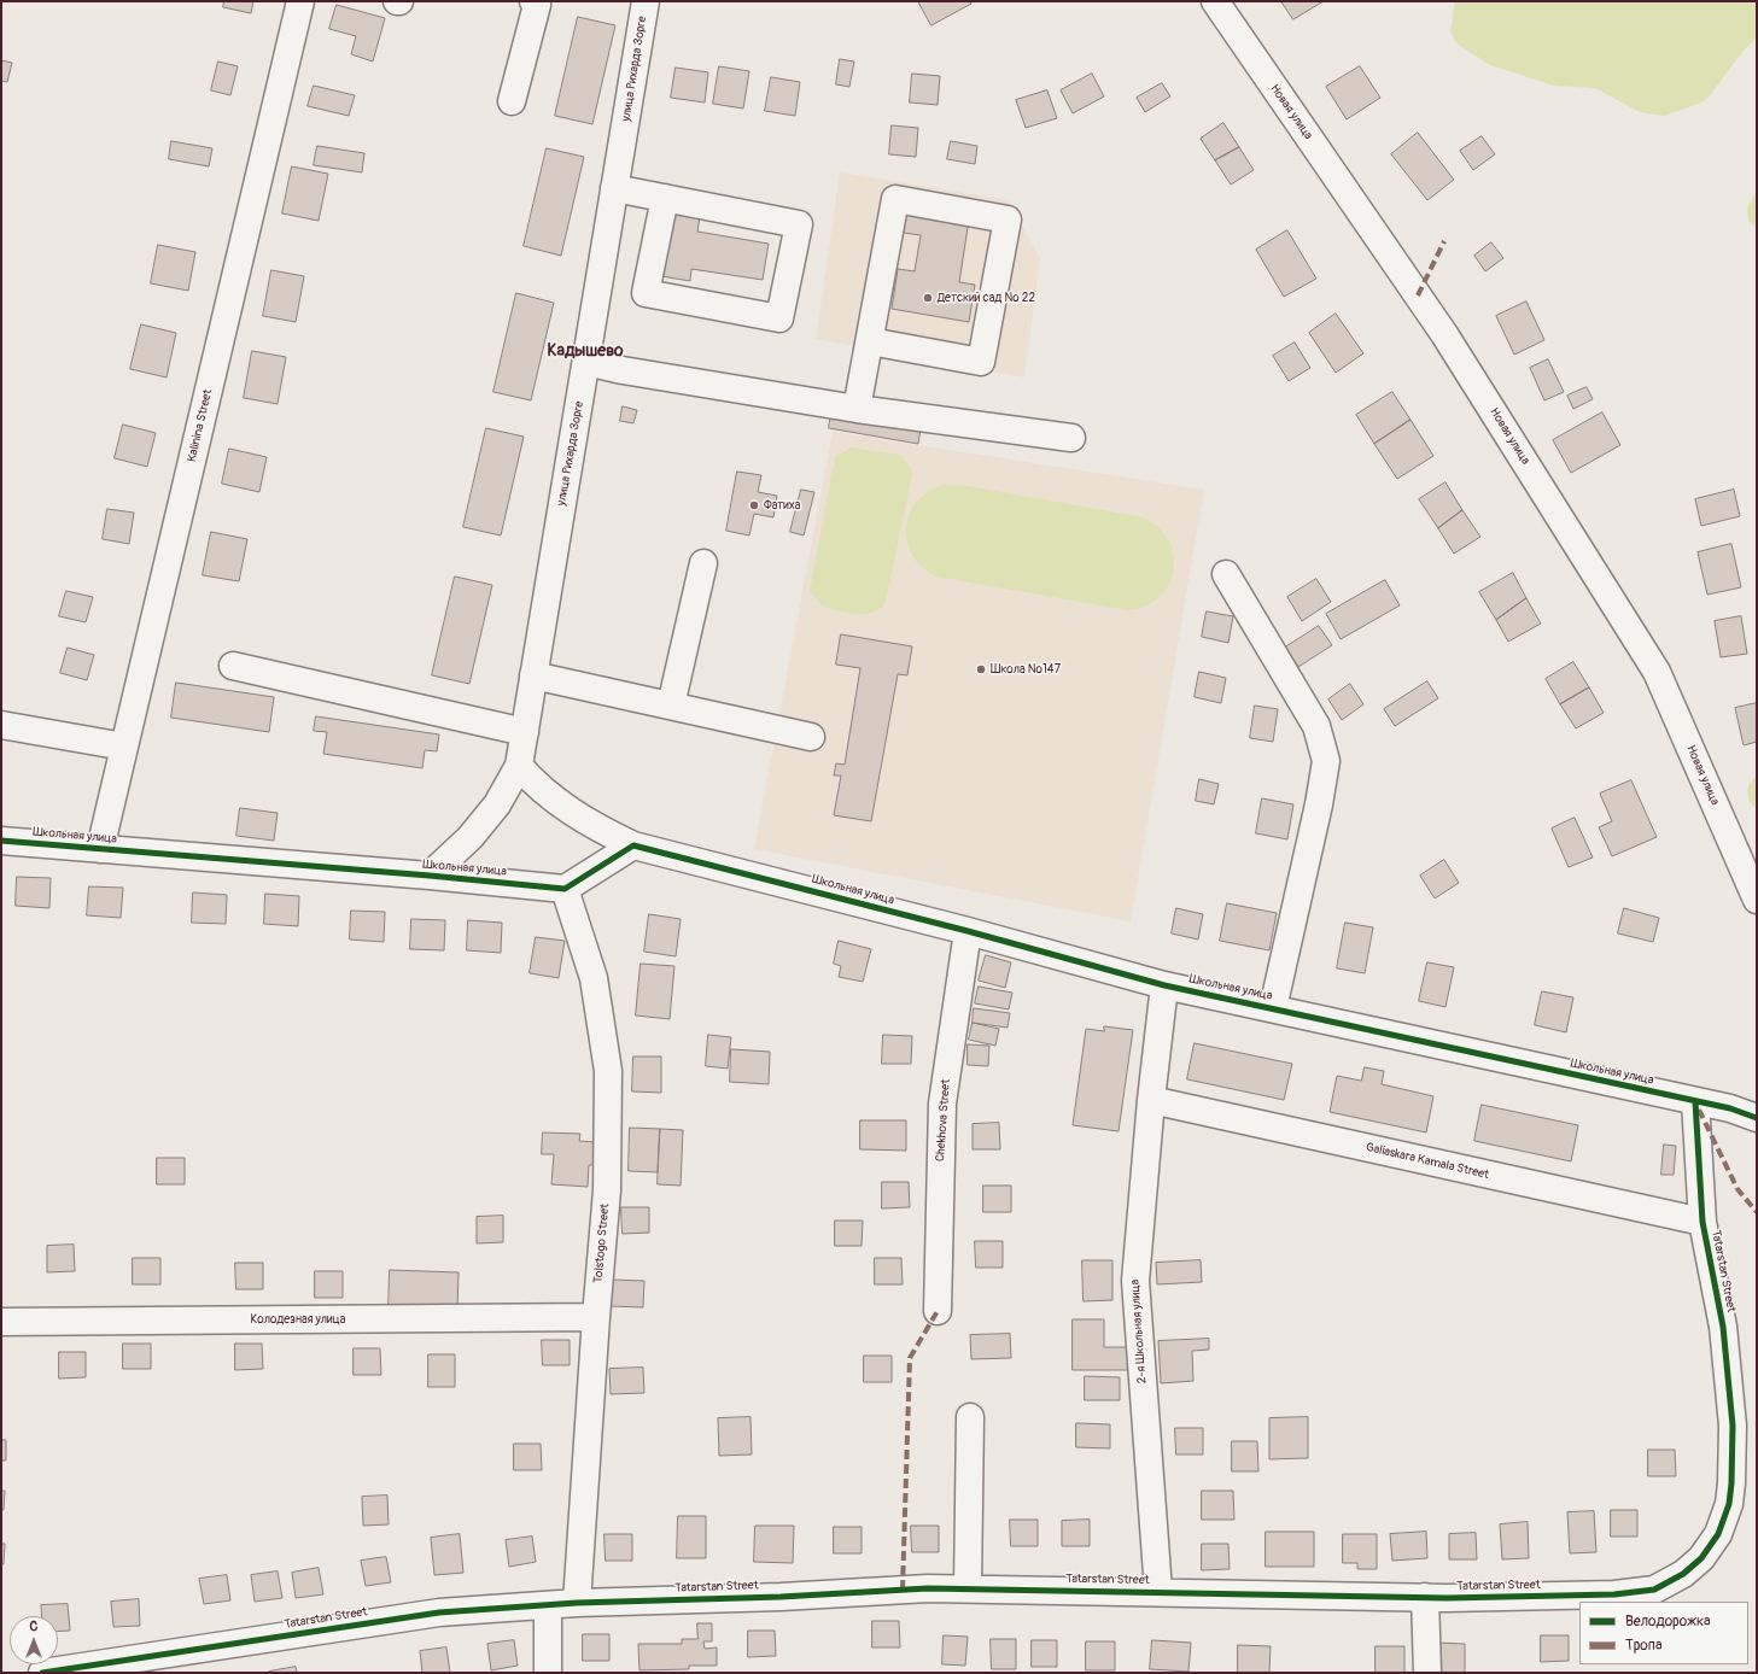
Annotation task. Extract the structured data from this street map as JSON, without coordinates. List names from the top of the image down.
{
  "streets": {
    "street": [
      "улица Рихарда Зорге",
      "Новая улица",
      "Kalinina Street",
      "Школьная улица",
      "Chekhova Street",
      "Galiaskara Kamala Street",
      "Tolstogo Street",
      "Tatarstan Street",
      "Колодезная улица",
      "2-я Школьная улица"
    ]
  },
  "crossings": [
    ["улица Рихарда Зорге", "Школьная улица"],
    ["Kalinina Street", "Школьная улица"],
    ["Школьная улица", "Chekhova Street"],
    ["Школьная улица", "Tolstogo Street"],
    ["Школьная улица", "Tatarstan Street"],
    ["Школьная улица", "2-я Школьная улица"],
    ["Galiaskara Kamala Street", "Tatarstan Street"],
    ["Galiaskara Kamala Street", "2-я Школьная улица"],
    ["Tolstogo Street", "Tatarstan Street"],
    ["Tolstogo Street", "Колодезная улица"],
    ["Tatarstan Street", "2-я Школьная улица"]
  ],
  "districts": ["Кадышево"],
  "places": ["Детский сад № 22", "Фатиха", "Школа №147"],
  "legend": ["Велодорожка", "Тропа"],
  "north": "top"
}
